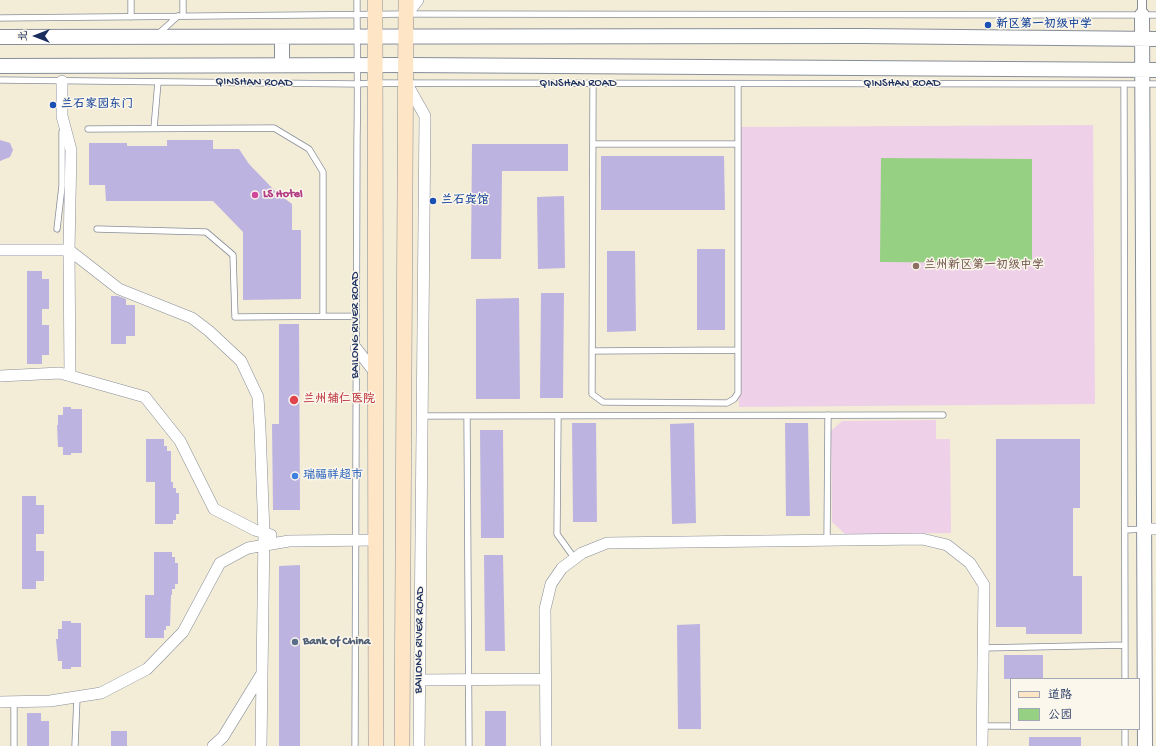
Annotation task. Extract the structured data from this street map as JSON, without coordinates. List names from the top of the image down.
{
  "streets": {
    "main road": ["BAILONG RIVER ROAD"],
    "street": ["QINSHAN ROAD"]
  },
  "crossings": [
    ["QINSHAN ROAD", "BAILONG RIVER ROAD"]
  ],
  "places": [
    "新区第一初级中学",
    "兰石家园东门",
    "LS Hotel",
    "兰石宾馆",
    "兰州新区第一初级中学",
    "兰州辅仁医院",
    "瑞福祥超市",
    "Bank of China"
  ],
  "legend": ["道路", "公园"],
  "north": "left"
}
